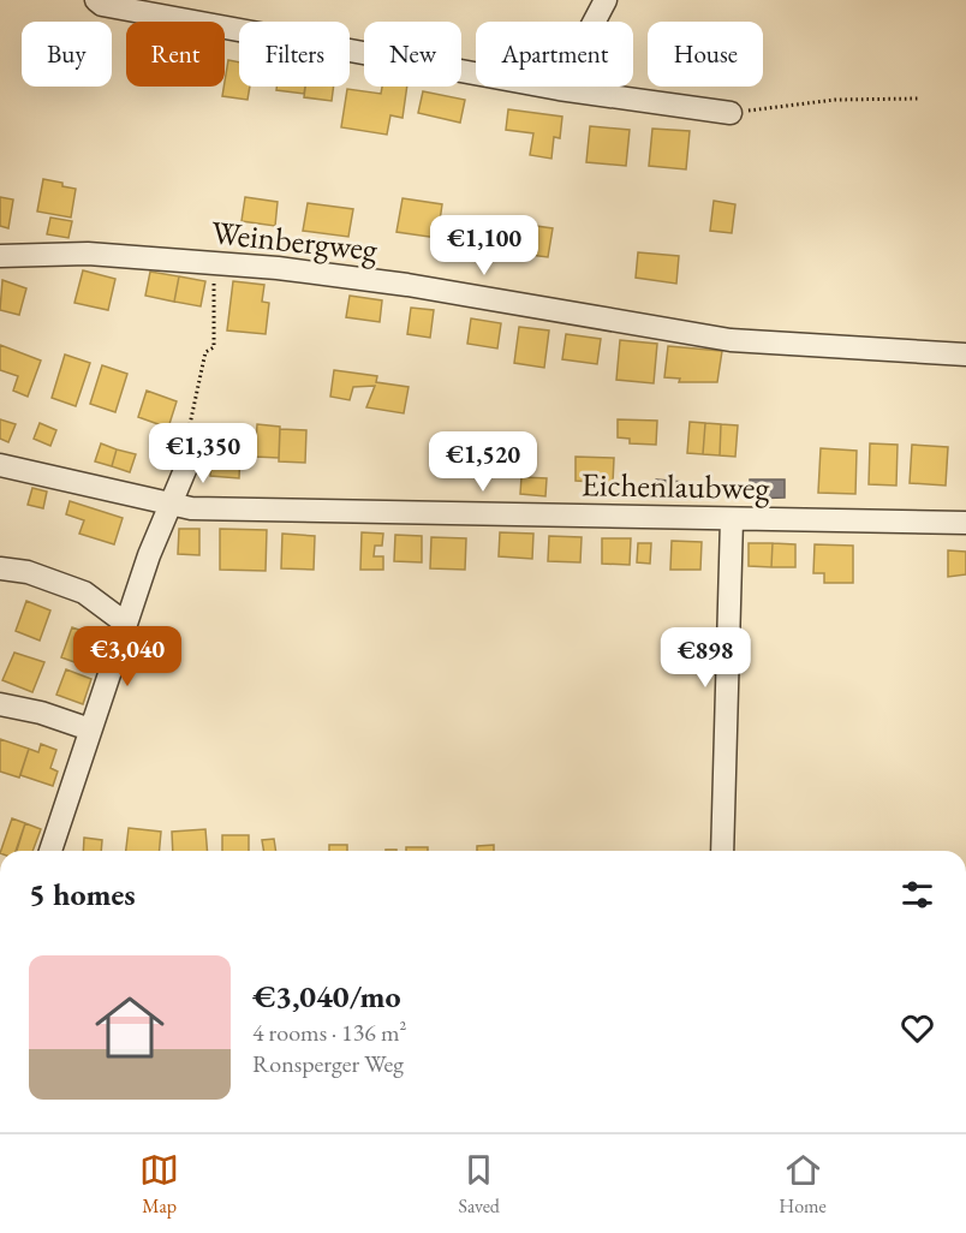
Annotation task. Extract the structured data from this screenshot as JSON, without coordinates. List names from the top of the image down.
{
  "streets": {
    "street": ["Weinbergweg", "Eichenlaubweg"]
  },
  "page": {
    "chip": [
      "Buy",
      "Rent",
      "Filters",
      "New",
      "Apartment",
      "House"
    ],
    "price": [
      "€1,100",
      "€1,350",
      "€1,520",
      "€3,040",
      "€898"
    ],
    "heading": "5 homes",
    "list": [
      {
        "name": "€3,040/mo",
        "note": "4 rooms · 136 m² · Ronsperger Weg"
      }
    ],
    "tabs": ["Map", "Saved", "Home"]
  }
}
